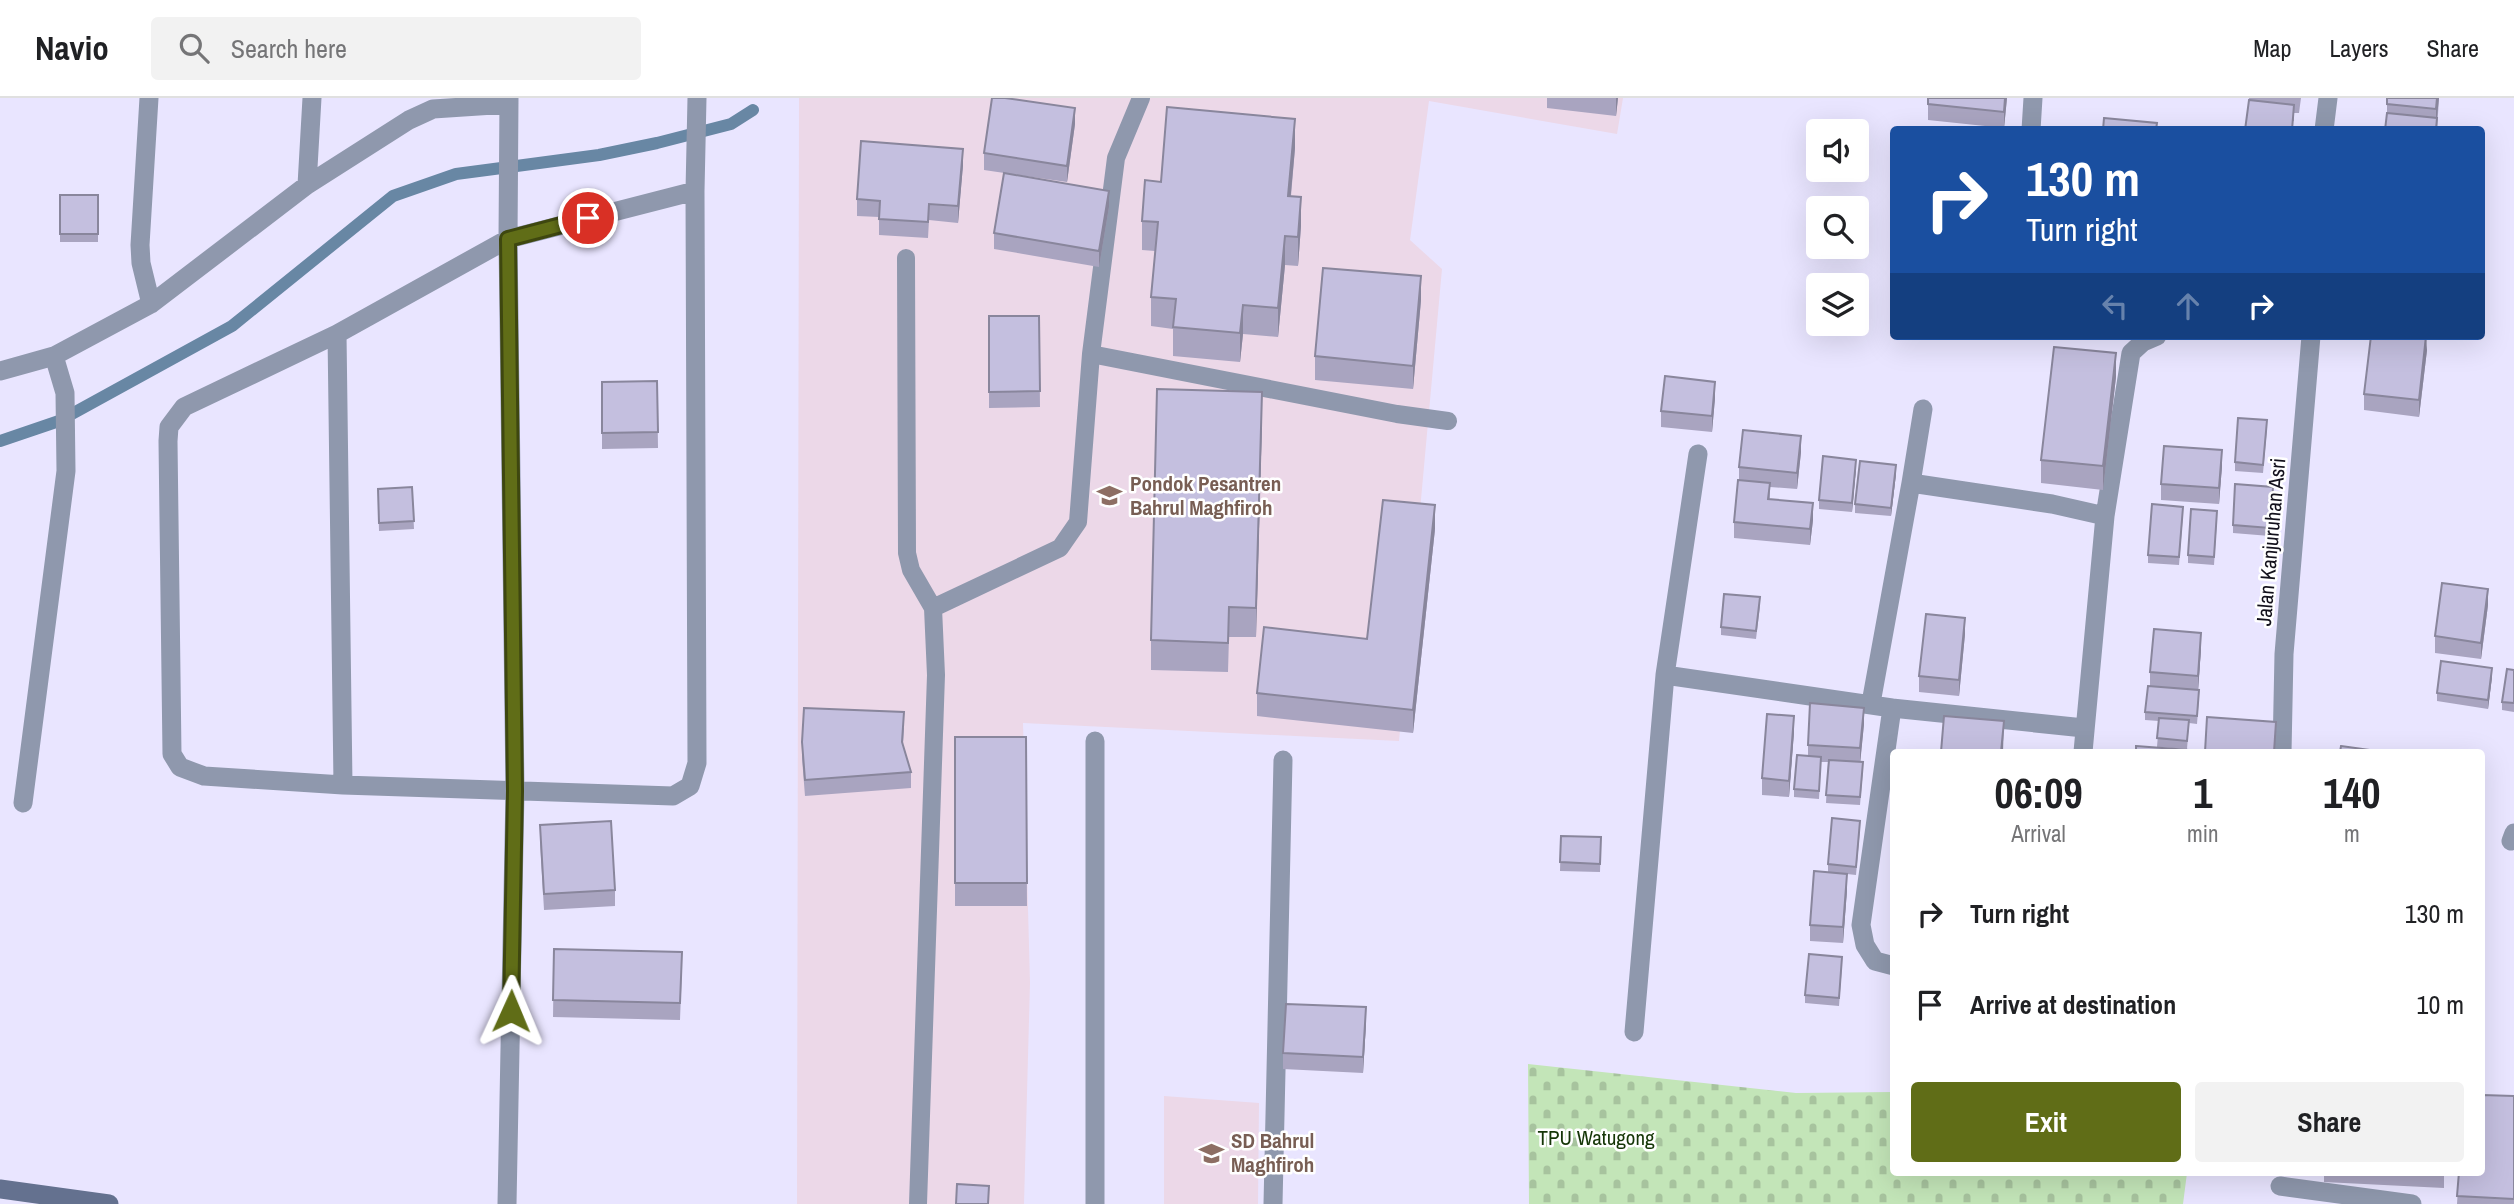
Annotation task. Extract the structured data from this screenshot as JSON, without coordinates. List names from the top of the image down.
{
  "streets": {
    "street": ["Jalan Kanjuruhan Asri"]
  },
  "parks": ["TPU Watugong"],
  "places": {
    "school or university": ["Pondok Pesantren Bahrul Maghfiroh", "SD Bahrul Maghfiroh"]
  },
  "page": {
    "header": "Navio",
    "search": "Search here",
    "nav": ["Map", "Layers", "Share"],
    "turn": ["130 m", "Turn right"],
    "eta": [
      "06:09",
      "Arrival",
      "1",
      "min",
      "140",
      "m"
    ],
    "list": [
      {
        "name": "Turn right",
        "value": "130 m"
      },
      {
        "name": "Arrive at destination",
        "value": "10 m"
      }
    ],
    "buttons": ["Exit", "Share"]
  }
}
